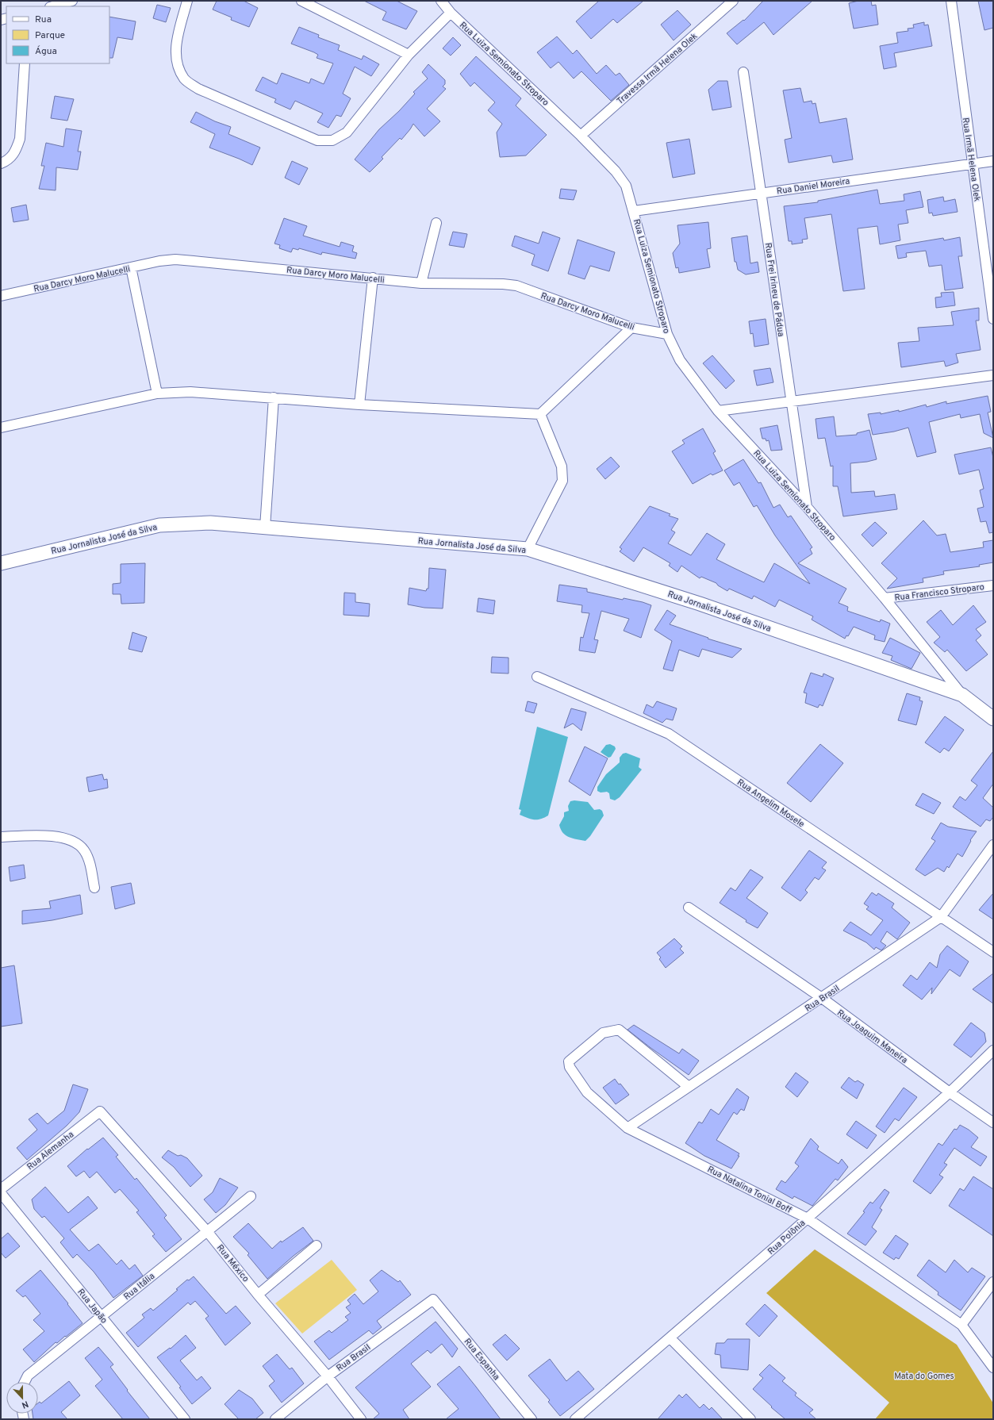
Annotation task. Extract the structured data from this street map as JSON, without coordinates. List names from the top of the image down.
{
  "streets": {
    "main road": ["Rua Jornalista José da Silva"],
    "street": [
      "Rua Luiza Semionato Stroparo",
      "Travessa Irmã Helena Olek",
      "Rua Irmã Helena Olek",
      "Rua Daniel Moreira",
      "Rua Darcy Moro Malucelli",
      "Rua Frei Irineu de Pádua",
      "Rua Francisco Stroparo",
      "Rua Angelim Mosele",
      "Rua Brasil",
      "Rua Joaquim Maneira",
      "Rua Alemanha",
      "Rua Natalina Tonial Boff",
      "Rua Polônia",
      "Rua México",
      "Rua Itália",
      "Rua Japão",
      "Rua Espanha"
    ]
  },
  "crossings": [
    ["Rua Luiza Semionato Stroparo", "Travessa Irmã Helena Olek"],
    ["Rua Luiza Semionato Stroparo", "Rua Daniel Moreira"],
    ["Rua Luiza Semionato Stroparo", "Rua Darcy Moro Malucelli"],
    ["Rua Luiza Semionato Stroparo", "Rua Frei Irineu de Pádua"],
    ["Rua Luiza Semionato Stroparo", "Rua Jornalista José da Silva"],
    ["Rua Luiza Semionato Stroparo", "Rua Francisco Stroparo"],
    ["Rua Irmã Helena Olek", "Rua Daniel Moreira"],
    ["Rua Daniel Moreira", "Rua Frei Irineu de Pádua"],
    ["Rua Angelim Mosele", "Rua Brasil"],
    ["Rua Brasil", "Rua Joaquim Maneira"],
    ["Rua Brasil", "Rua Natalina Tonial Boff"],
    ["Rua Brasil", "Rua México"],
    ["Rua Brasil", "Rua Espanha"],
    ["Rua Joaquim Maneira", "Rua Polônia"],
    ["Rua Alemanha", "Rua México"],
    ["Rua Natalina Tonial Boff", "Rua Polônia"],
    ["Rua México", "Rua Itália"],
    ["Rua Itália", "Rua Japão"]
  ],
  "parks": ["Mata do Gomes"],
  "legend": ["Rua", "Parque", "Água"],
  "north": "bottom"
}
